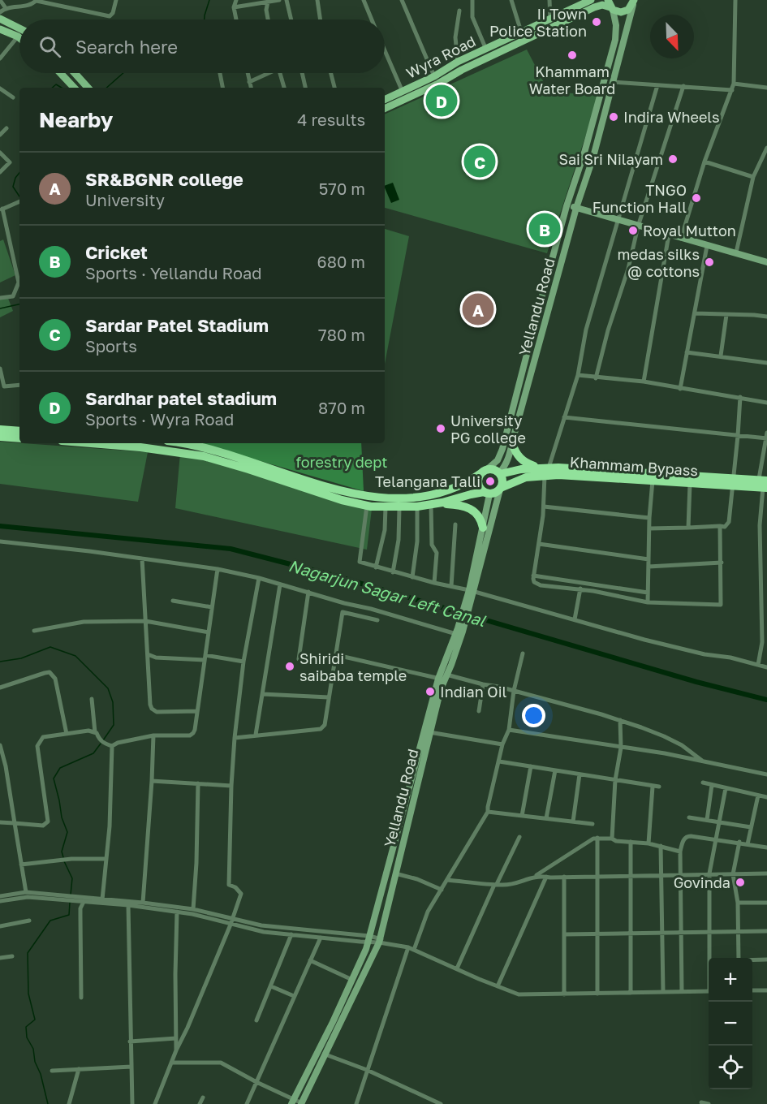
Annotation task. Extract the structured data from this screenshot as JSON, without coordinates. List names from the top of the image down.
{
  "streets": {
    "highway": ["Khammam Bypass"],
    "main road": ["Wyra Road", "Yellandu Road"]
  },
  "crossings": [
    ["Wyra Road", "Yellandu Road"],
    ["Yellandu Road", "Khammam Bypass"]
  ],
  "water": ["Nagarjun Sagar Left Canal"],
  "parks": ["forestry dept"],
  "places": [
    "II Town Police Station",
    "Khammam Water Board",
    "Indira Wheels",
    "Sai Sri Nilayam",
    "TNGO Function Hall",
    "Royal Mutton",
    "medas silks @ cottons",
    "University PG college",
    "Telangana Talli",
    "Shiridi saibaba temple",
    "Indian Oil",
    "Govinda"
  ],
  "north": "bottom right",
  "page": {
    "search": "Search here",
    "pins": [
      "D",
      "C",
      "B",
      "A"
    ],
    "heading": ["Nearby", "4 results"],
    "list": [
      {
        "mark": "A",
        "name": "SR&BGNR college",
        "note": "University",
        "value": "570 m"
      },
      {
        "mark": "B",
        "name": "Cricket",
        "note": "Sports · Yellandu Road",
        "value": "680 m"
      },
      {
        "mark": "C",
        "name": "Sardar Patel Stadium",
        "note": "Sports",
        "value": "780 m"
      },
      {
        "mark": "D",
        "name": "Sardhar patel stadium",
        "note": "Sports · Wyra Road",
        "value": "870 m"
      }
    ],
    "map_buttons": ["+", "−"]
  }
}
